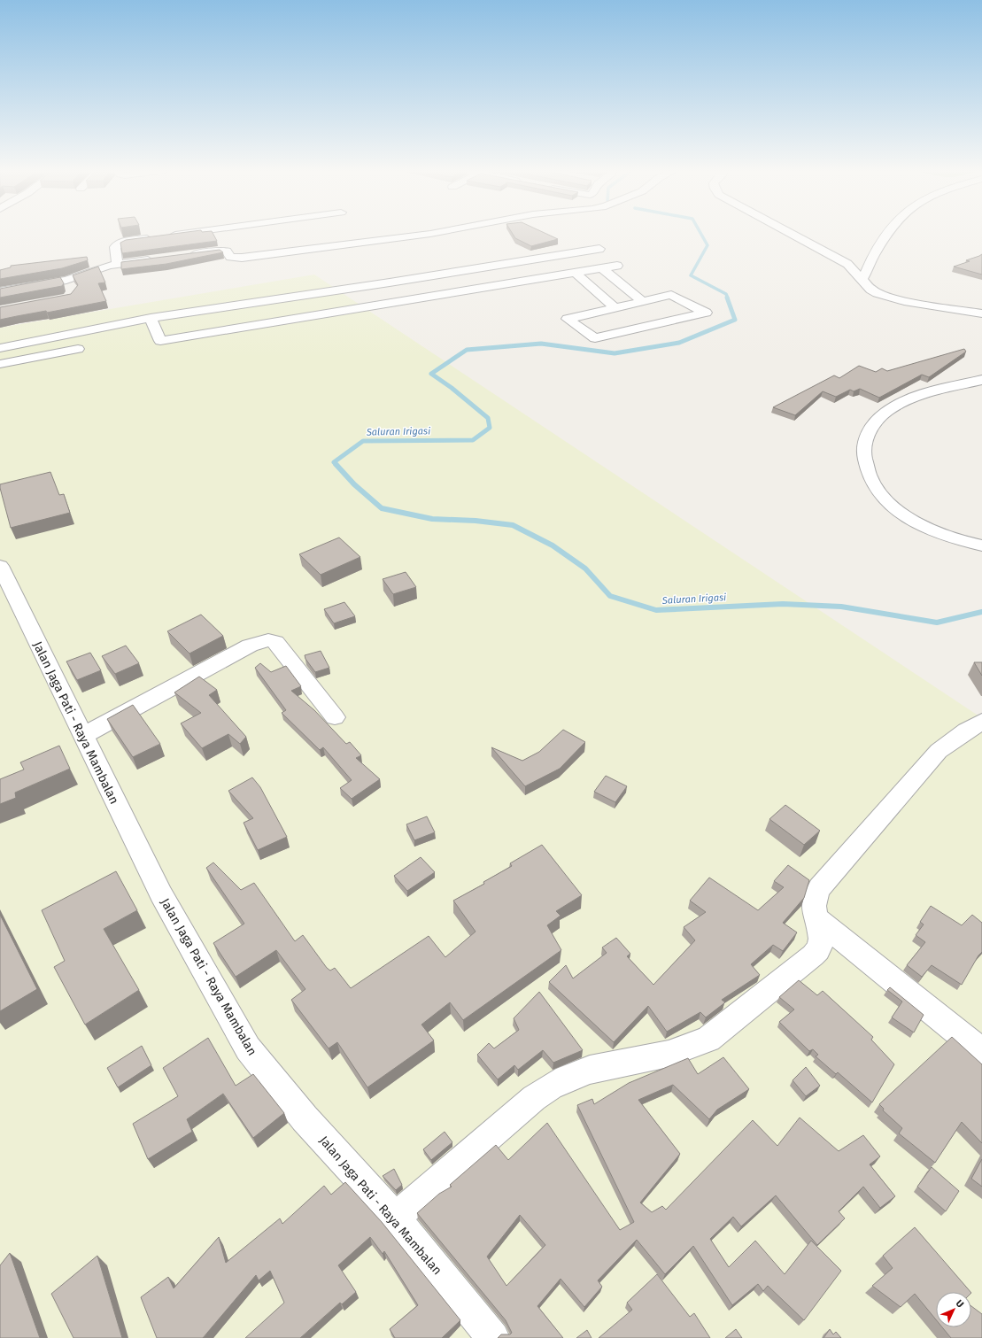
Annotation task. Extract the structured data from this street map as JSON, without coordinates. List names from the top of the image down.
{
  "streets": {
    "street": ["Jalan Jaga Pati - Raya Mambalan"]
  },
  "water": ["Saluran Irigasi"],
  "north": "top right"
}
